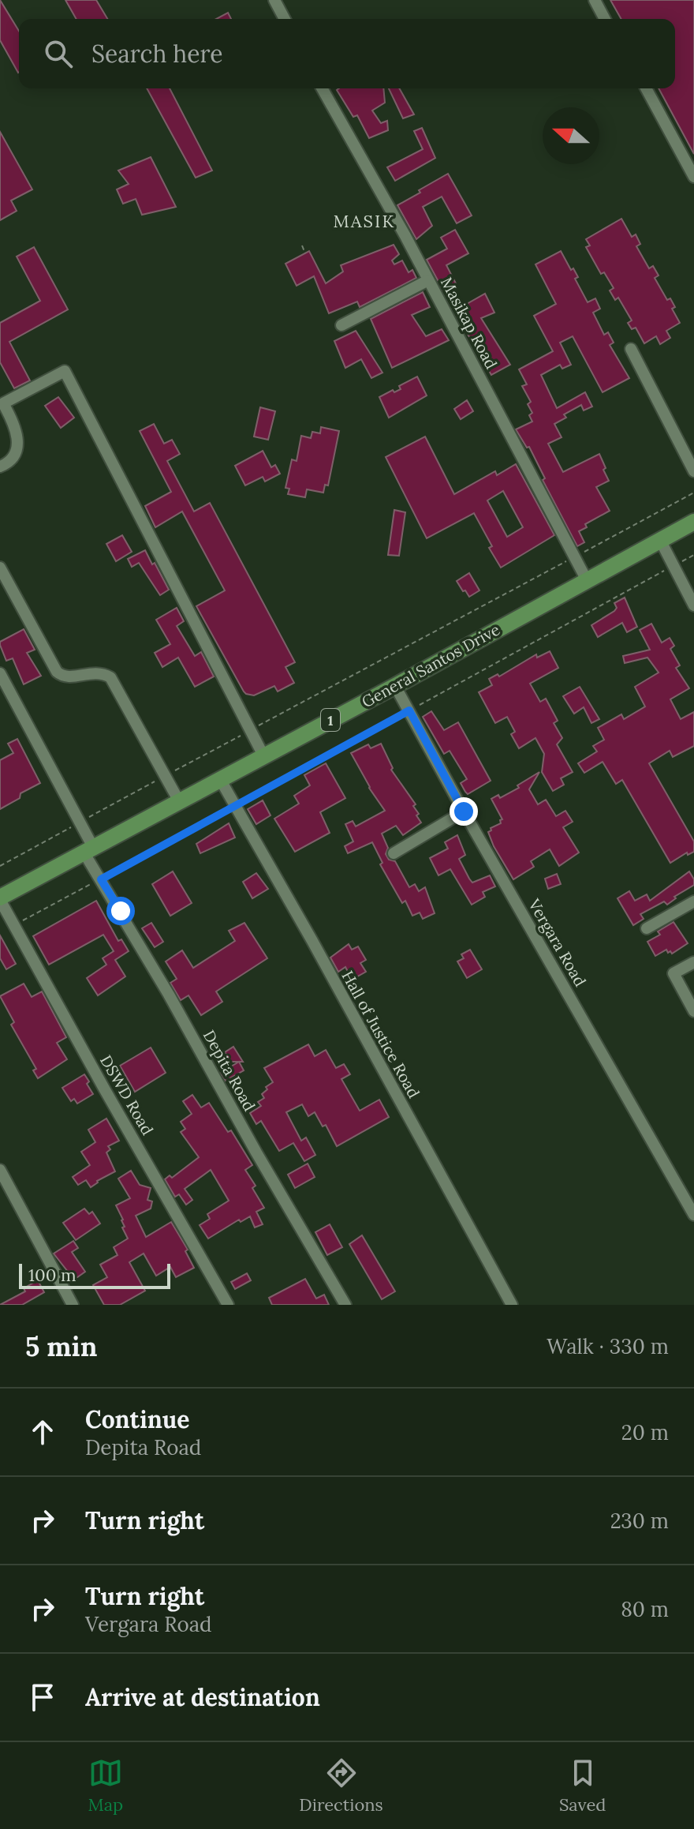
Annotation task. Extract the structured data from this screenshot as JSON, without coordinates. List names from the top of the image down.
{
  "streets": {
    "highway": ["General Santos Drive", "1"],
    "street": [
      "Masikap Road",
      "Vergara Road",
      "Hall of Justice Road",
      "Depita Road",
      "DSWD Road"
    ]
  },
  "crossings": [
    ["Masikap Road", "General Santos Drive"],
    ["General Santos Drive", "Vergara Road"],
    ["General Santos Drive", "Hall of Justice Road"],
    ["General Santos Drive", "Depita Road"],
    ["General Santos Drive", "DSWD Road"]
  ],
  "districts": ["MASIK"],
  "scale_bar": "100 m",
  "north": "left",
  "page": {
    "search": "Search here",
    "scale": "100 m",
    "heading": ["5 min", "Walk · 330 m"],
    "list": [
      ["Continue", "Depita Road", "20 m"],
      ["Turn right", "230 m"],
      ["Turn right", "Vergara Road", "80 m"],
      "Arrive at destination"
    ],
    "nav": ["Map", "Directions", "Saved"]
  }
}
